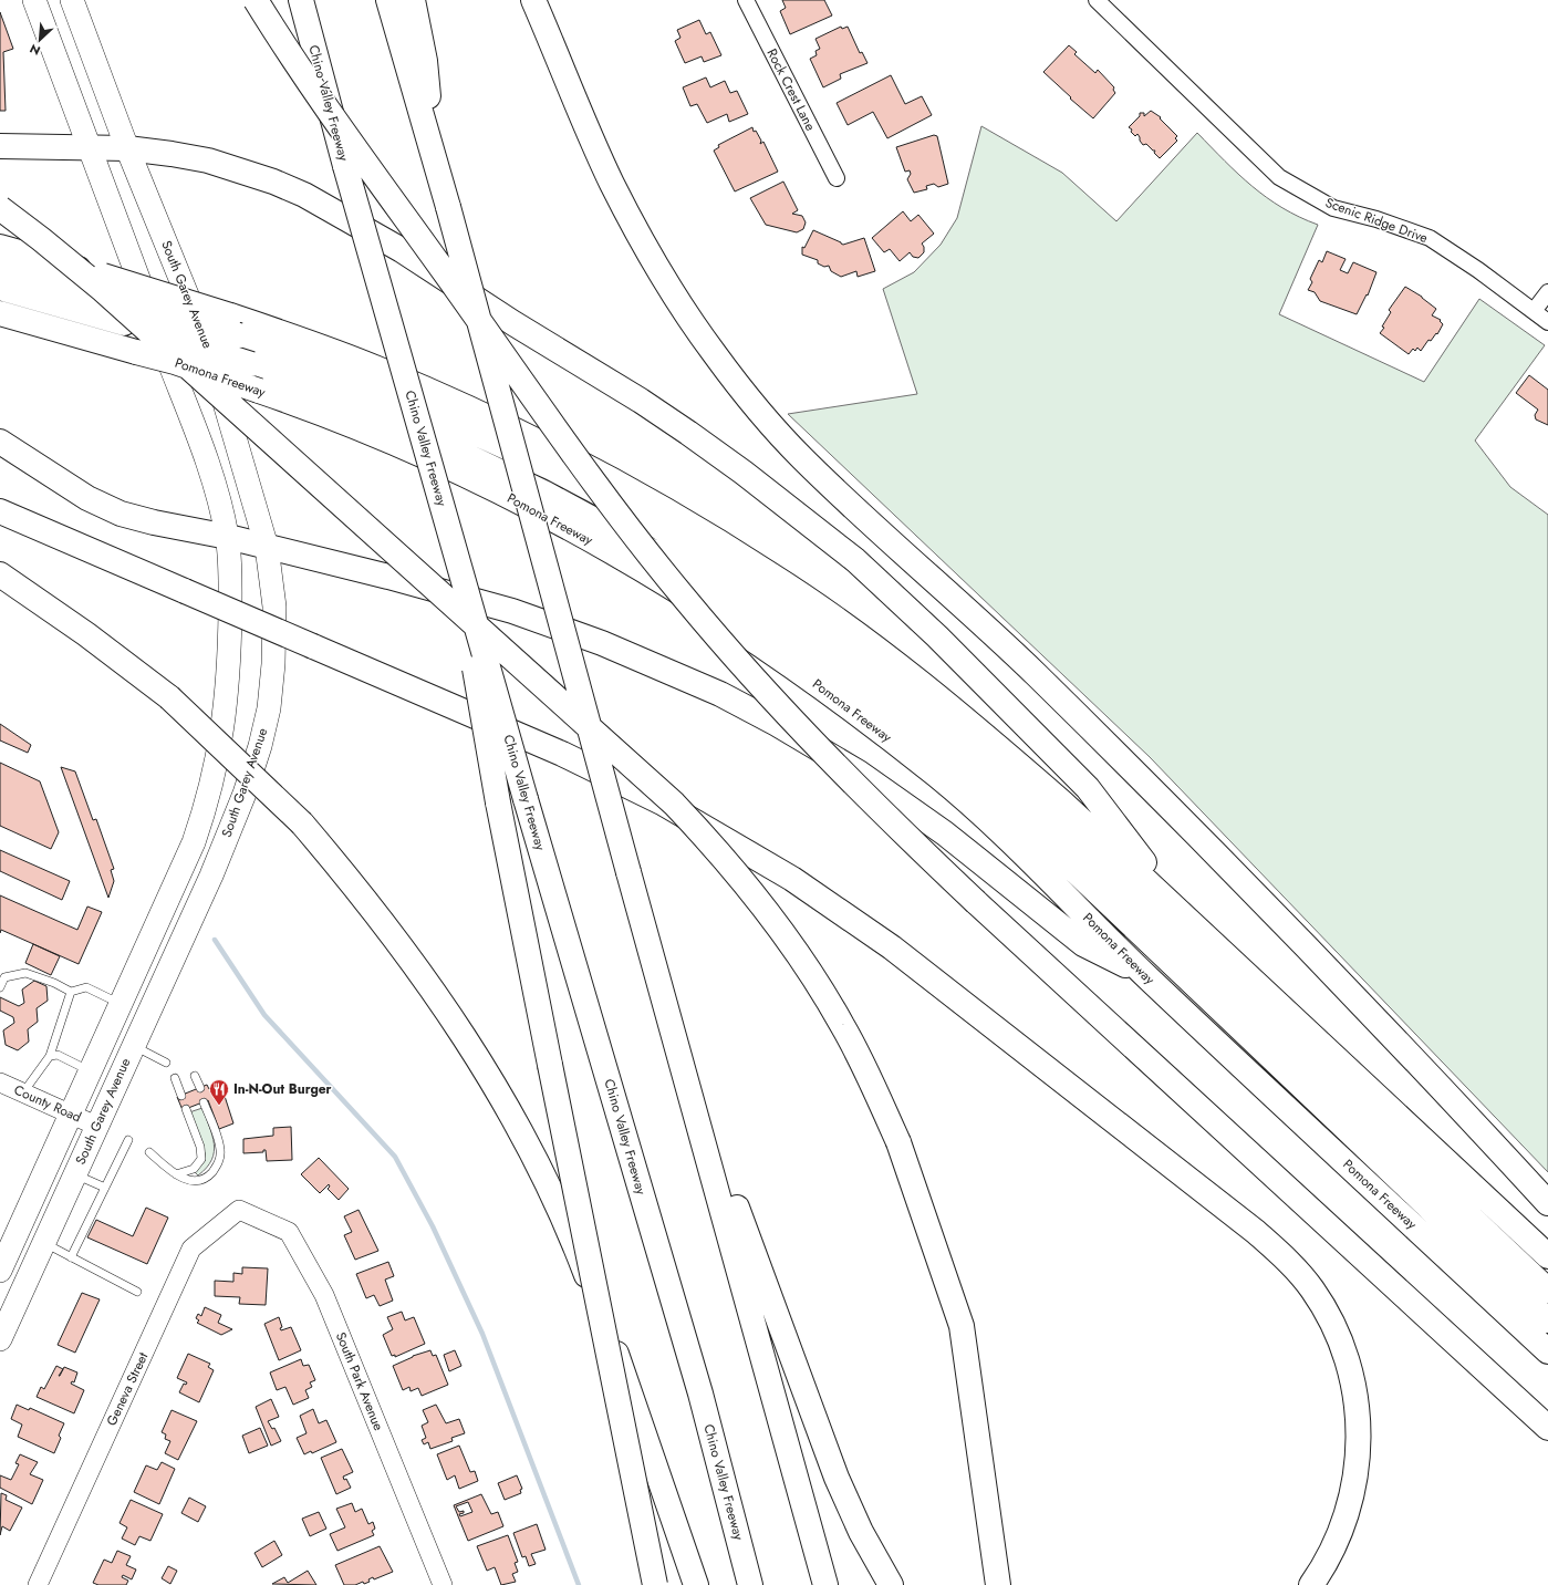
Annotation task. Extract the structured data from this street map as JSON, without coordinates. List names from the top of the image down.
{
  "streets": {
    "highway": ["Chino Valley Freeway", "Pomona Freeway"],
    "main road": ["South Garey Avenue"],
    "street": [
      "Rock Crest Lane",
      "Scenic Ridge Drive",
      "County Road",
      "South Park Avenue",
      "Geneva Street"
    ]
  },
  "crossings": [
    ["South Garey Avenue", "County Road"],
    ["South Park Avenue", "Geneva Street"]
  ],
  "places": {
    "restaurant": ["In-N-Out Burger"]
  },
  "north": "bottom left"
}
